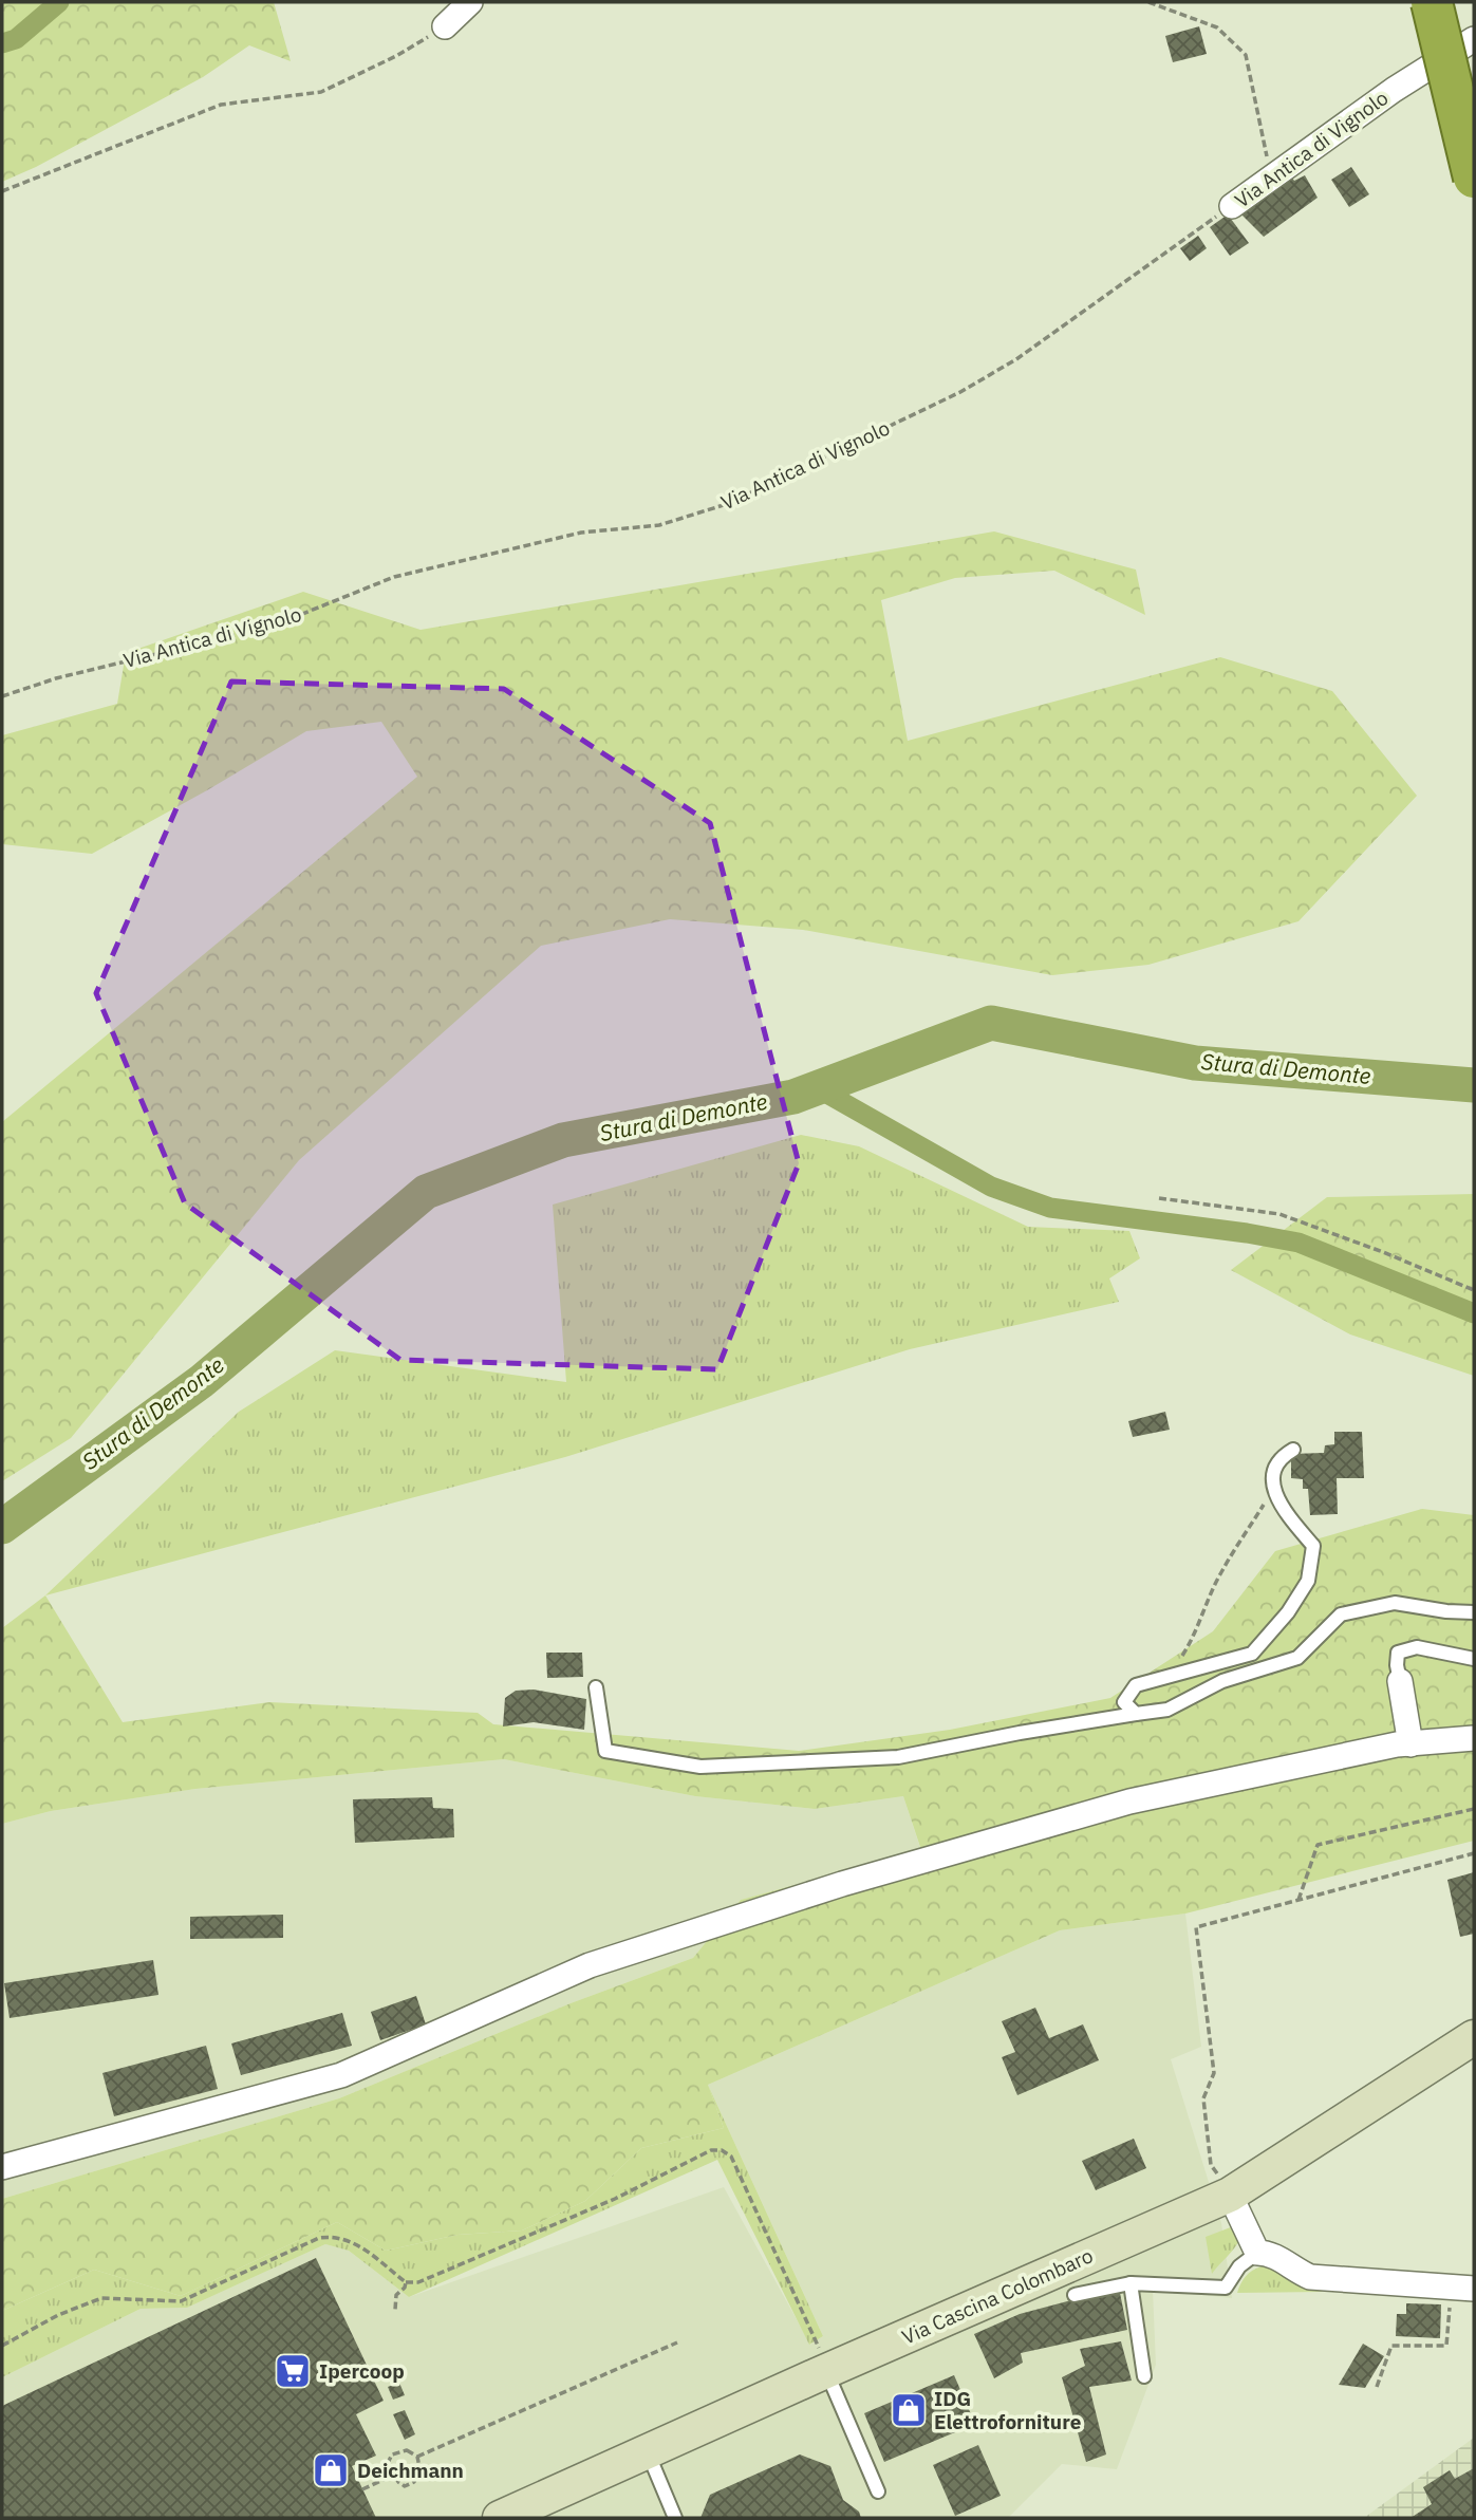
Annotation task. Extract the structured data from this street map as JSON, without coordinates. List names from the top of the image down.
{
  "streets": {
    "main road": ["Via Cascina Colombaro"],
    "street": ["Via Antica di Vignolo"]
  },
  "water": ["Stura di Demonte"],
  "places": {
    "supermarket": ["Ipercoop"],
    "shop": ["IDG Elettroforniture", "Deichmann"]
  }
}
